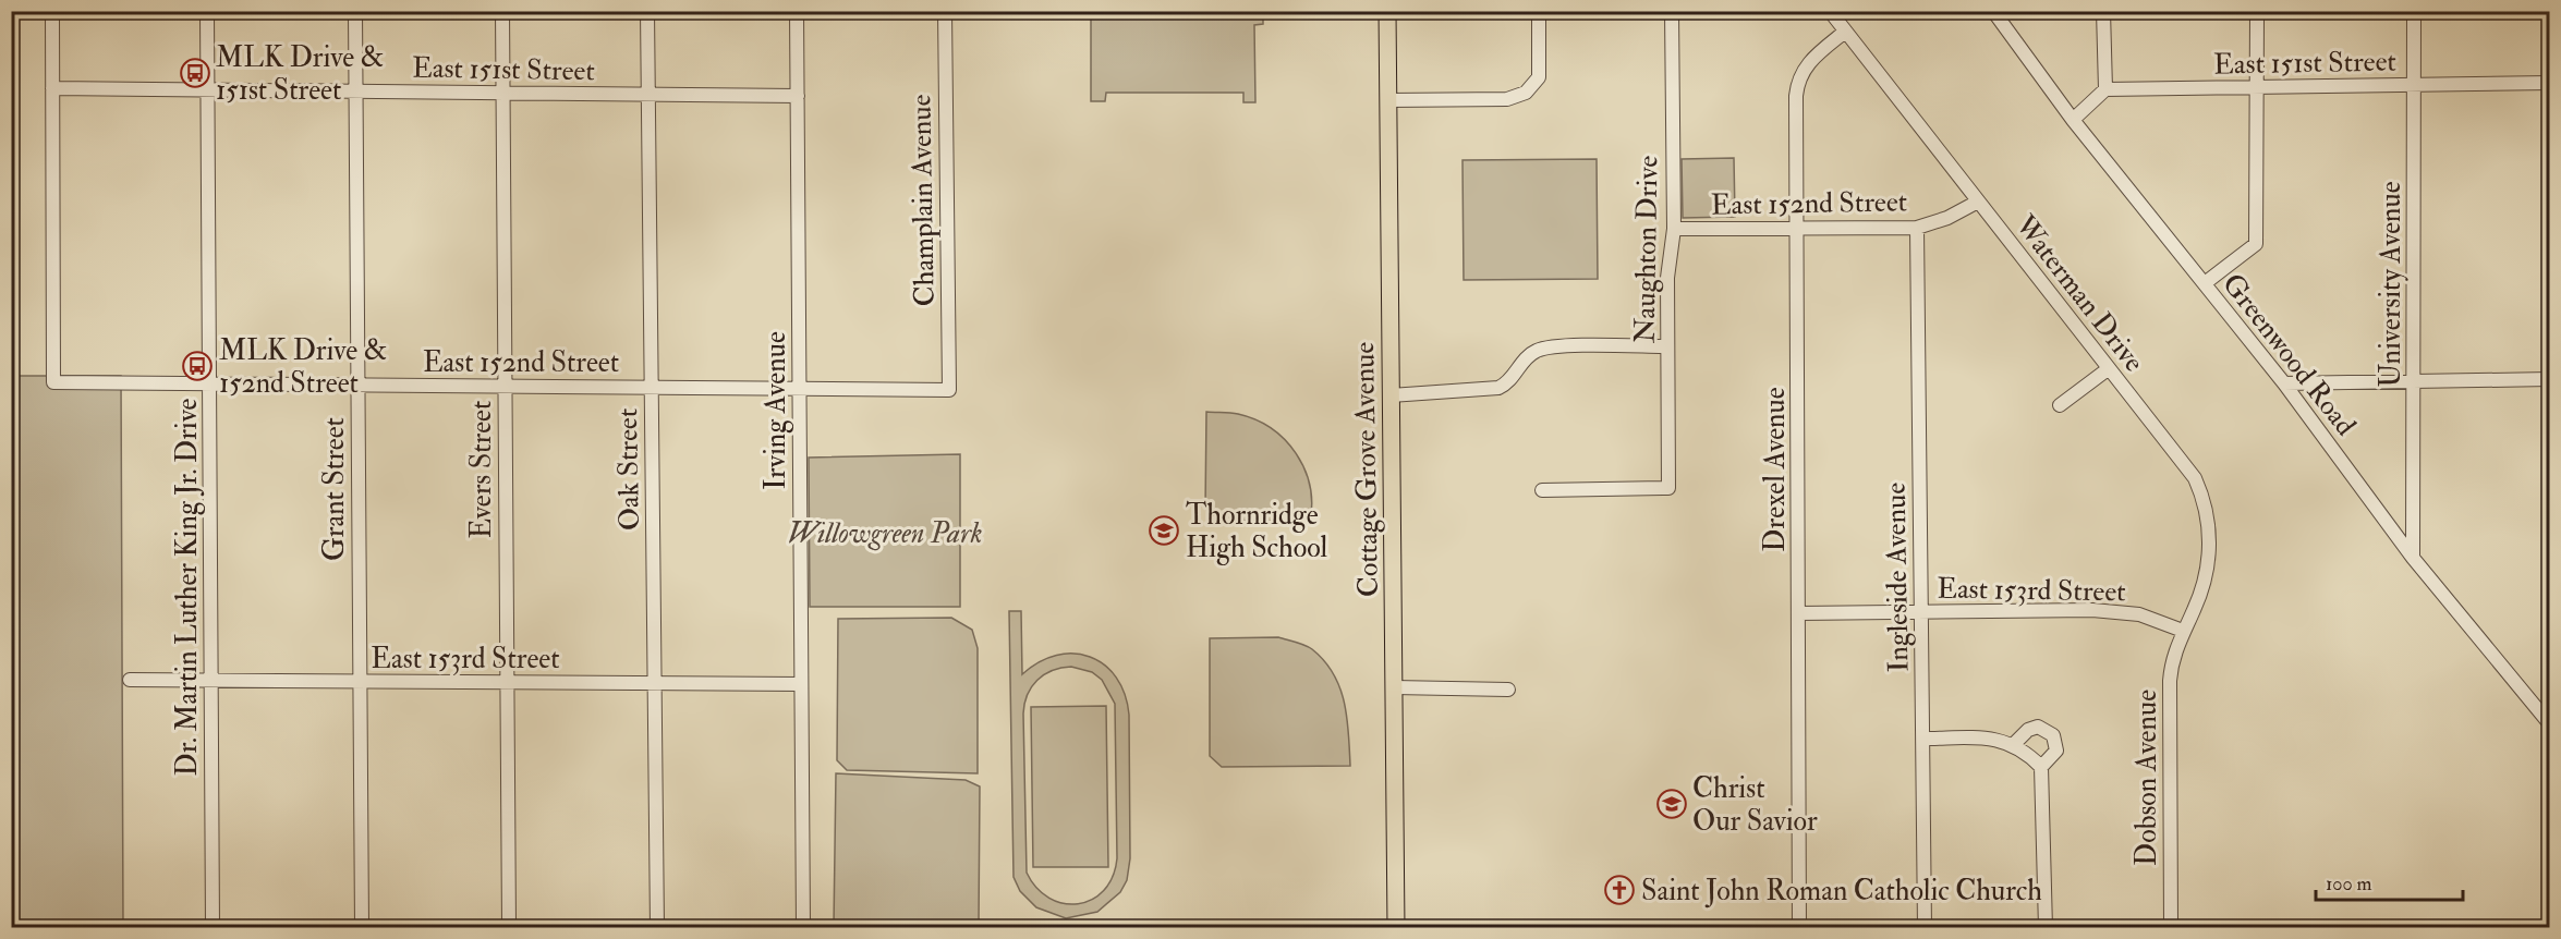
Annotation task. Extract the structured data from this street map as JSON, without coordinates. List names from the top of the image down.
{
  "streets": {
    "main road": ["Cottage Grove Avenue"],
    "street": [
      "East 151st Street",
      "Champlain Avenue",
      "East 152nd Street",
      "Naughton Drive",
      "University Avenue",
      "Waterman Drive",
      "Greenwood Road",
      "Irving Avenue",
      "Evers Street",
      "Oak Street",
      "Drexel Avenue",
      "Grant Street",
      "Ingleside Avenue",
      "Dr. Martin Luther King Jr. Drive",
      "East 153rd Street",
      "Dobson Avenue"
    ]
  },
  "crossings": [
    ["East 151st Street", "East 152nd Street"],
    ["East 151st Street", "University Avenue"],
    ["East 151st Street", "Irving Avenue"],
    ["East 151st Street", "Evers Street"],
    ["East 151st Street", "Oak Street"],
    ["East 151st Street", "Grant Street"],
    ["East 151st Street", "Dr. Martin Luther King Jr. Drive"],
    ["Champlain Avenue", "East 152nd Street"],
    ["East 152nd Street", "Naughton Drive"],
    ["East 152nd Street", "Waterman Drive"],
    ["East 152nd Street", "Irving Avenue"],
    ["East 152nd Street", "Evers Street"],
    ["East 152nd Street", "Oak Street"],
    ["East 152nd Street", "Drexel Avenue"],
    ["East 152nd Street", "Grant Street"],
    ["East 152nd Street", "Ingleside Avenue"],
    ["East 152nd Street", "Dr. Martin Luther King Jr. Drive"],
    ["University Avenue", "Greenwood Road"],
    ["Waterman Drive", "Drexel Avenue"],
    ["Waterman Drive", "East 153rd Street"],
    ["Waterman Drive", "Dobson Avenue"],
    ["Irving Avenue", "East 153rd Street"],
    ["Evers Street", "East 153rd Street"],
    ["Oak Street", "East 153rd Street"],
    ["Drexel Avenue", "East 153rd Street"],
    ["Grant Street", "East 153rd Street"],
    ["Ingleside Avenue", "East 153rd Street"],
    ["Dr. Martin Luther King Jr. Drive", "East 153rd Street"],
    ["East 153rd Street", "Dobson Avenue"]
  ],
  "parks": ["Willowgreen Park"],
  "places": {
    "bus stop": ["MLK Drive & 151st Street", "MLK Drive & 152nd Street"],
    "school or university": ["Thornridge High School", "Christ Our Savior"],
    "church": ["Saint John Roman Catholic Church"]
  },
  "scale_bar": "100 m"
}
